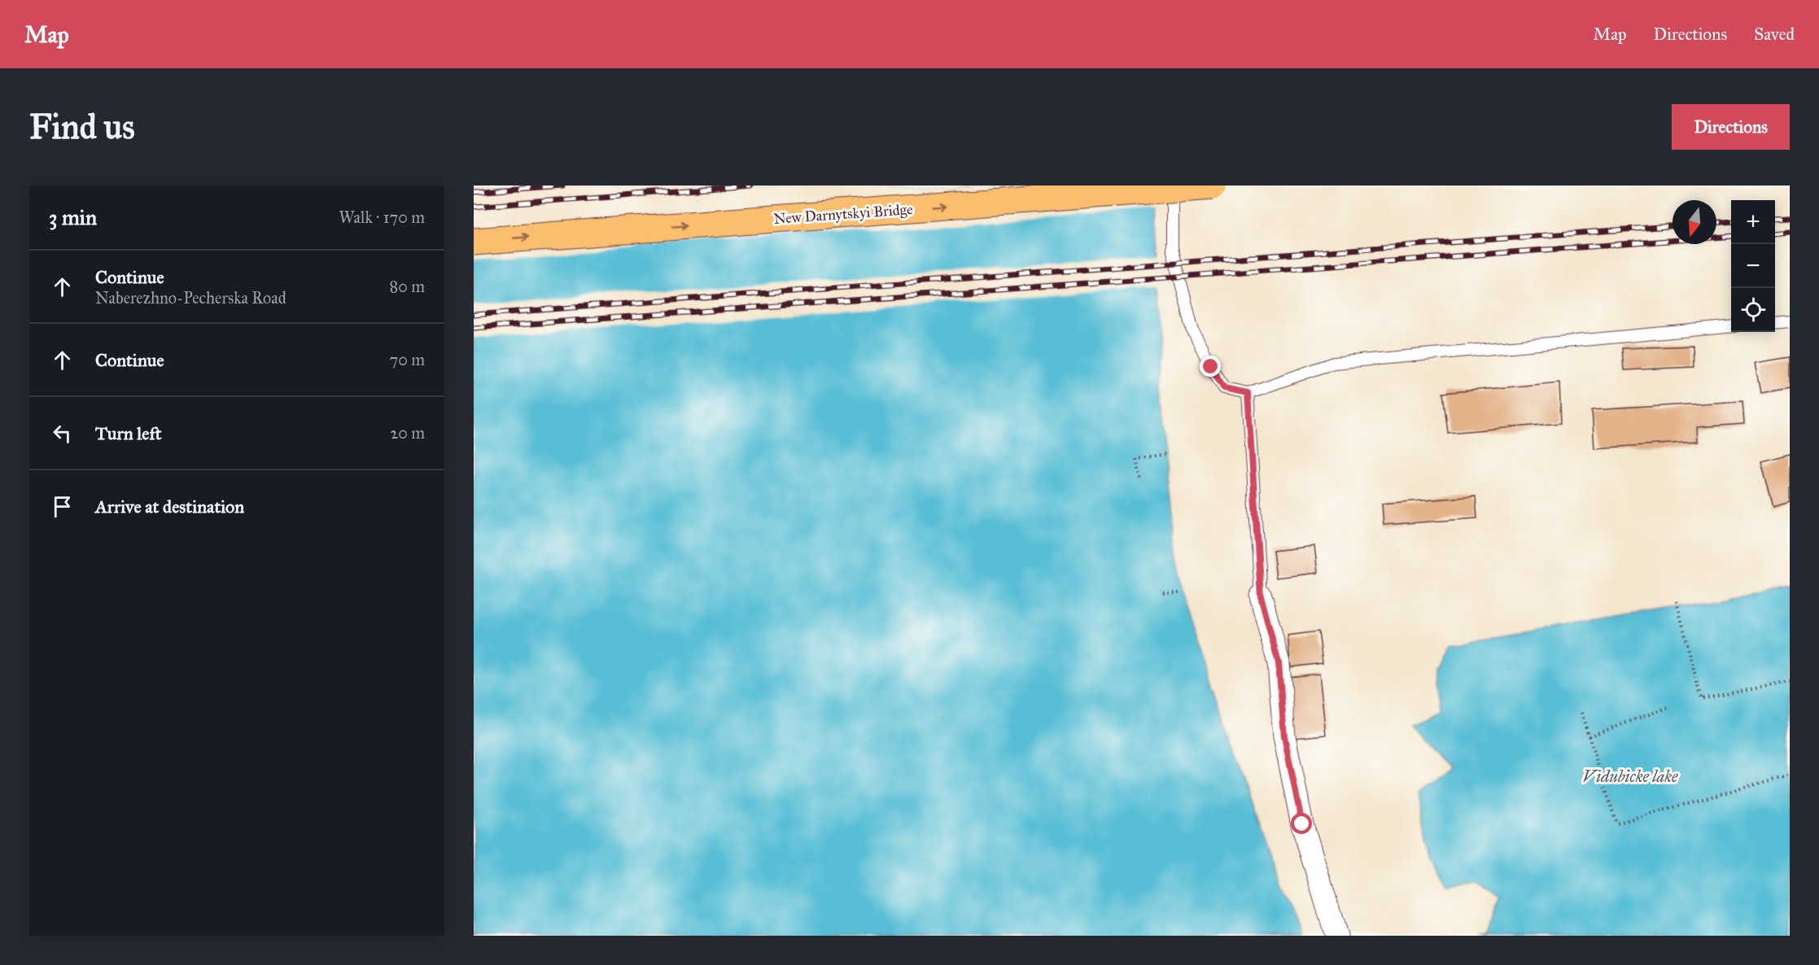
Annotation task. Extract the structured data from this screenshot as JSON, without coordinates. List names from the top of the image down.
{
  "streets": {
    "main road": ["New Darnytskyi Bridge"]
  },
  "one_way": ["New Darnytskyi Bridge"],
  "water": ["Vidubicke lake"],
  "north": "bottom",
  "page": {
    "header": "Map",
    "nav": ["Map", "Directions", "Saved"],
    "buttons": "Directions",
    "title": "Find us",
    "heading": ["3 min", "Walk · 170 m"],
    "map_buttons": ["+", "−"],
    "list": [
      ["Continue", "Naberezhno-Pecherska Road", "80 m"],
      ["Continue", "70 m"],
      ["Turn left", "20 m"],
      "Arrive at destination"
    ]
  }
}
